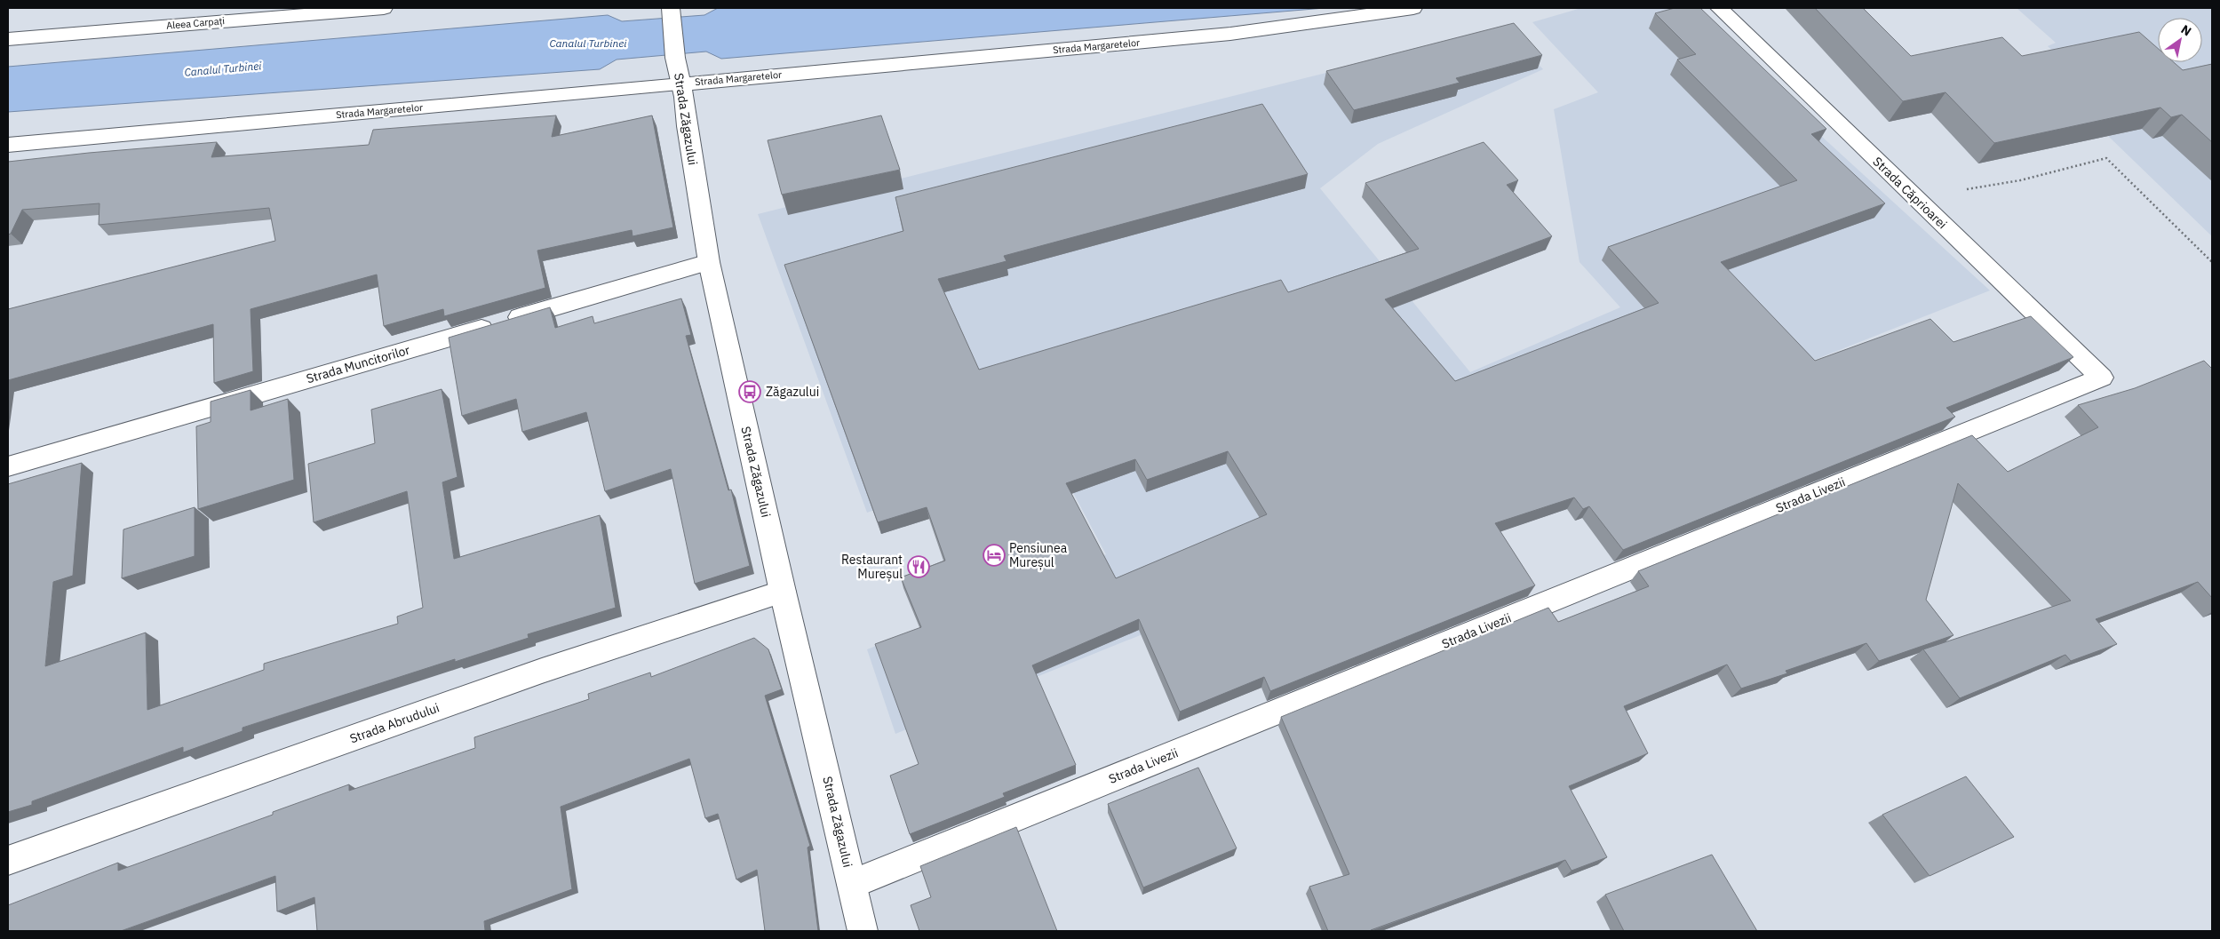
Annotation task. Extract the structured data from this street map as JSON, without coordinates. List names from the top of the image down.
{
  "streets": {
    "street": [
      "Aleea Carpați",
      "Strada Margaretelor",
      "Strada Zăgazului",
      "Strada Căprioarei",
      "Strada Muncitorilor",
      "Strada Livezii",
      "Strada Abrudului"
    ]
  },
  "crossings": [
    ["Strada Margaretelor", "Strada Zăgazului"],
    ["Strada Zăgazului", "Strada Muncitorilor"],
    ["Strada Zăgazului", "Strada Livezii"],
    ["Strada Zăgazului", "Strada Abrudului"],
    ["Strada Căprioarei", "Strada Livezii"]
  ],
  "water": ["Canalul Turbinei"],
  "places": {
    "bus stop": ["Zăgazului"],
    "hotel": ["Pensiunea Mureșul"],
    "restaurant": ["Restaurant Mureșul"]
  },
  "north": "top right"
}
